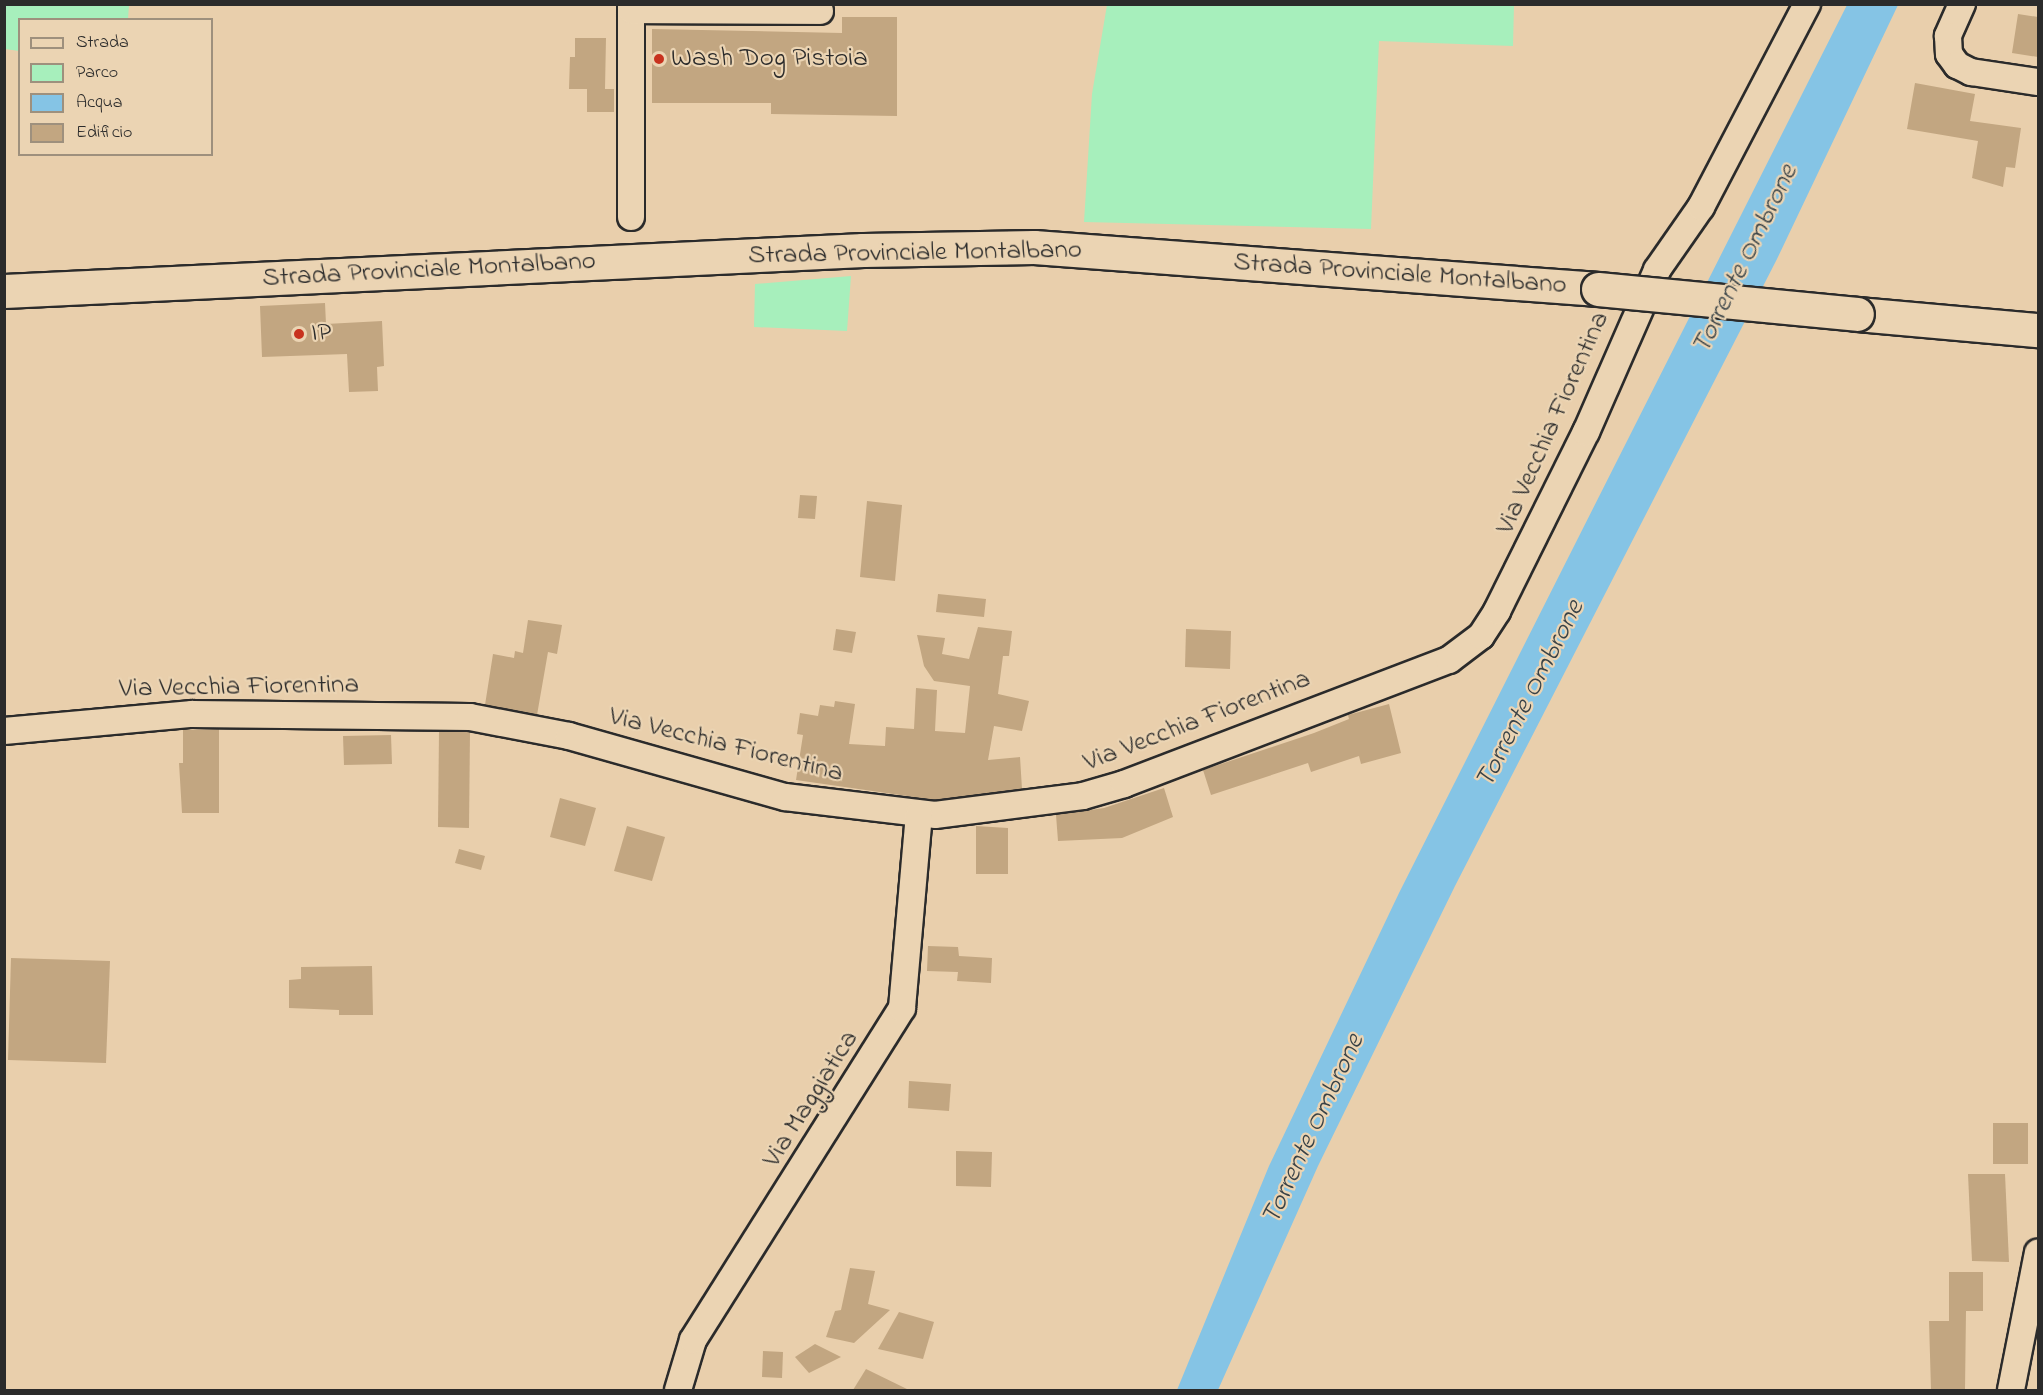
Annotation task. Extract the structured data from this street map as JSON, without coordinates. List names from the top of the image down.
{
  "streets": {
    "main road": ["Strada Provinciale Montalbano"],
    "street": ["Via Vecchia Fiorentina", "Via Maggiatica"]
  },
  "crossings": [
    ["Via Vecchia Fiorentina", "Via Maggiatica"]
  ],
  "water": ["Torrente Ombrone"],
  "places": ["Wash Dog Pistoia", "IP"],
  "legend": [
    "Strada",
    "Parco",
    "Acqua",
    "Edificio"
  ]
}
